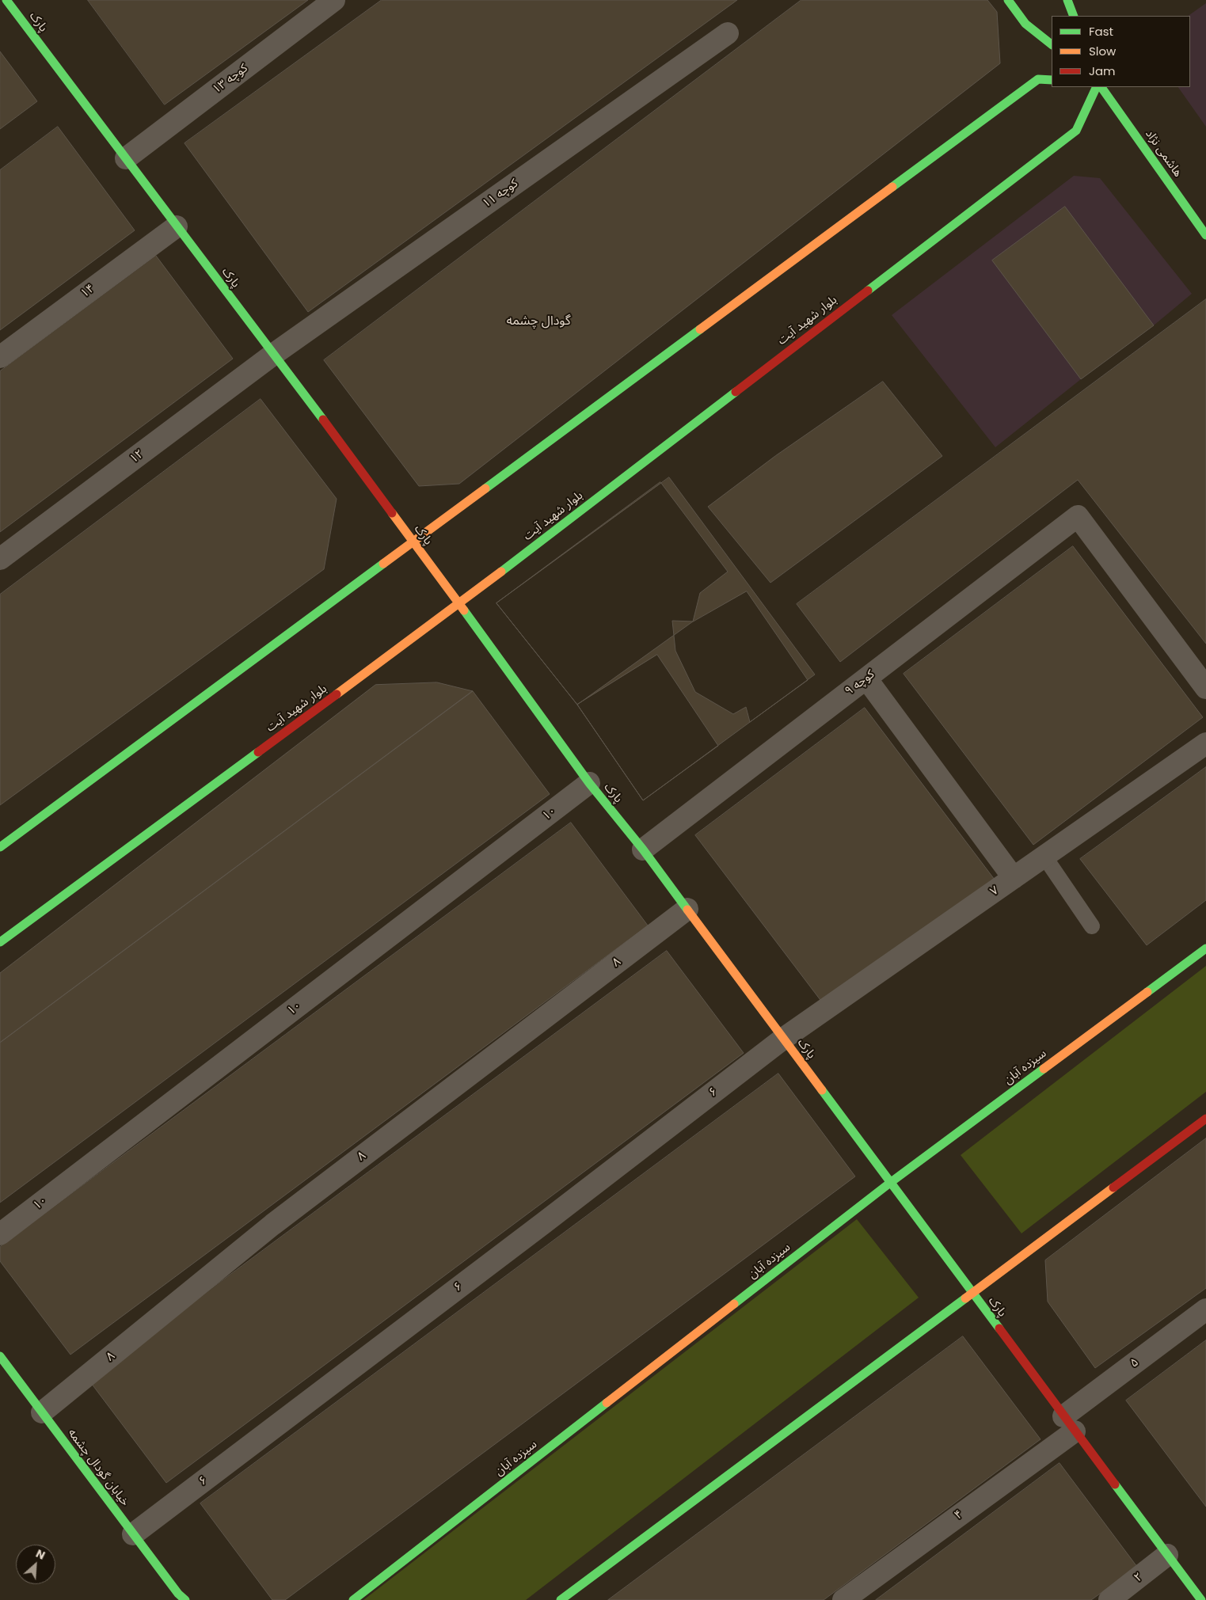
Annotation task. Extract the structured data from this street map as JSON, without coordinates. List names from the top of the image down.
{
  "streets": {
    "main road": [
      "پارک",
      "هاشمی نژاد",
      "بلوار شهید آیت",
      "سیزده آبان",
      "خیابان گودال چشمه"
    ],
    "street": [
      "کوچه ۱۳",
      "کوچه ۱۱",
      "۱۴",
      "۱۲",
      "کوچه ۹",
      "۱۰",
      "۷",
      "۸",
      "۶",
      "۵",
      "۴",
      "۲"
    ]
  },
  "crossings": [
    ["پارک", "کوچه ۱۳"],
    ["پارک", "کوچه ۱۱"],
    ["پارک", "۱۴"],
    ["پارک", "بلوار شهید آیت"],
    ["پارک", "۱۲"],
    ["پارک", "کوچه ۹"],
    ["پارک", "۱۰"],
    ["پارک", "۷"],
    ["پارک", "۸"],
    ["پارک", "سیزده آبان"],
    ["پارک", "۶"],
    ["پارک", "۵"],
    ["پارک", "۴"],
    ["پارک", "۲"],
    ["کوچه ۱۱", "۱۲"],
    ["۷", "۶"],
    ["۸", "خیابان گودال چشمه"],
    ["۶", "خیابان گودال چشمه"],
    ["۵", "۴"]
  ],
  "districts": ["گودال چشمه"],
  "legend": ["Fast", "Slow", "Jam"],
  "north": "top right"
}
